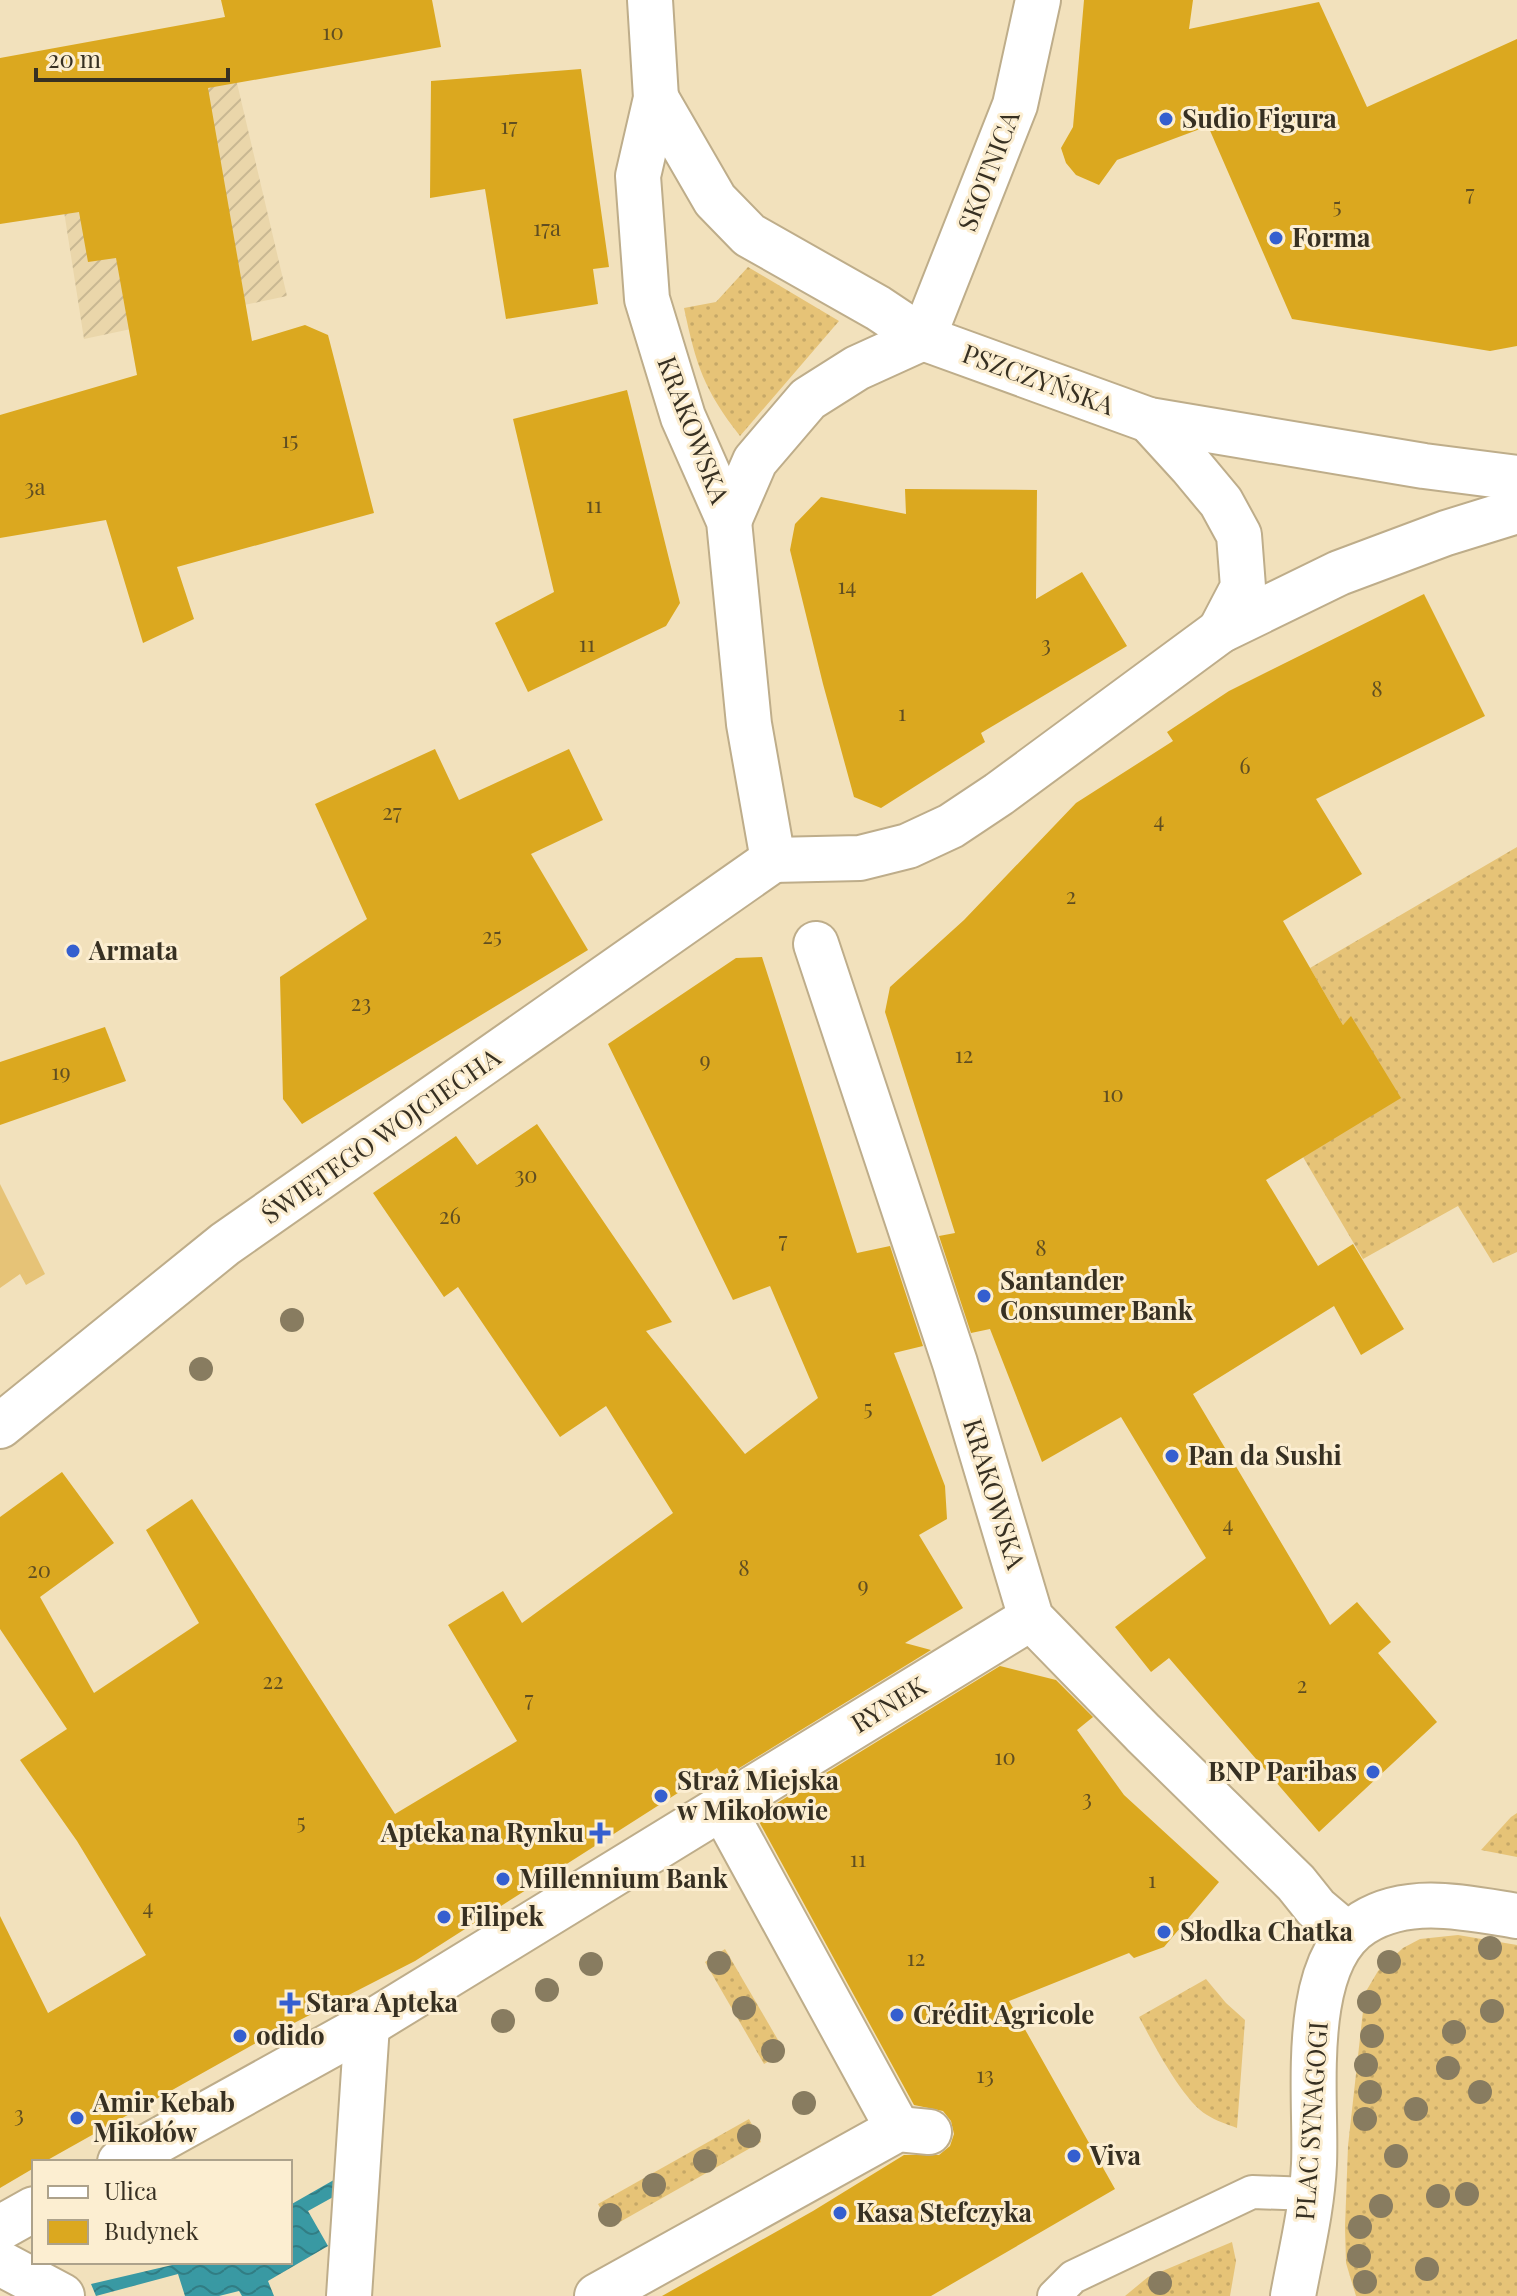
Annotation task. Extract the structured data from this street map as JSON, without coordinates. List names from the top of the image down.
{
  "streets": {
    "street": [
      "SKOTNICA",
      "PSZCZYŃSKA",
      "KRAKOWSKA",
      "ŚWIĘTEGO WOJCIECHA",
      "RYNEK",
      "PLAC SYNAGOGI"
    ]
  },
  "crossings": [
    ["SKOTNICA", "PSZCZYŃSKA"],
    ["PSZCZYŃSKA", "KRAKOWSKA"],
    ["KRAKOWSKA", "ŚWIĘTEGO WOJCIECHA"],
    ["KRAKOWSKA", "RYNEK"],
    ["KRAKOWSKA", "PLAC SYNAGOGI"]
  ],
  "places": {
    "other": [
      "Sudio Figura",
      "Forma",
      "Armata",
      "Santander Consumer Bank",
      "Pan da Sushi",
      "BNP Paribas",
      "Straż Miejska w Mikołowie",
      "Millennium Bank",
      "Filipek",
      "Słodka Chatka",
      "Crédit Agricole",
      "odido",
      "Amir Kebab Mikołów",
      "Viva",
      "Kasa Stefczyka"
    ],
    "health": ["Apteka na Rynku", "Stara Apteka"]
  },
  "house_numbers": [
    "10",
    "17",
    "7",
    "5",
    "17a",
    "15",
    "3a",
    "11",
    "14",
    "11",
    "3",
    "8",
    "1",
    "6",
    "27",
    "4",
    "2",
    "25",
    "23",
    "12",
    "9",
    "19",
    "10",
    "30",
    "26",
    "7",
    "8",
    "5",
    "4",
    "8",
    "20",
    "9",
    "22",
    "2",
    "7",
    "10",
    "3",
    "5",
    "11",
    "1",
    "4",
    "12",
    "13",
    "3"
  ],
  "legend": ["Ulica", "Budynek"],
  "scale_bar": "20 m"
}
